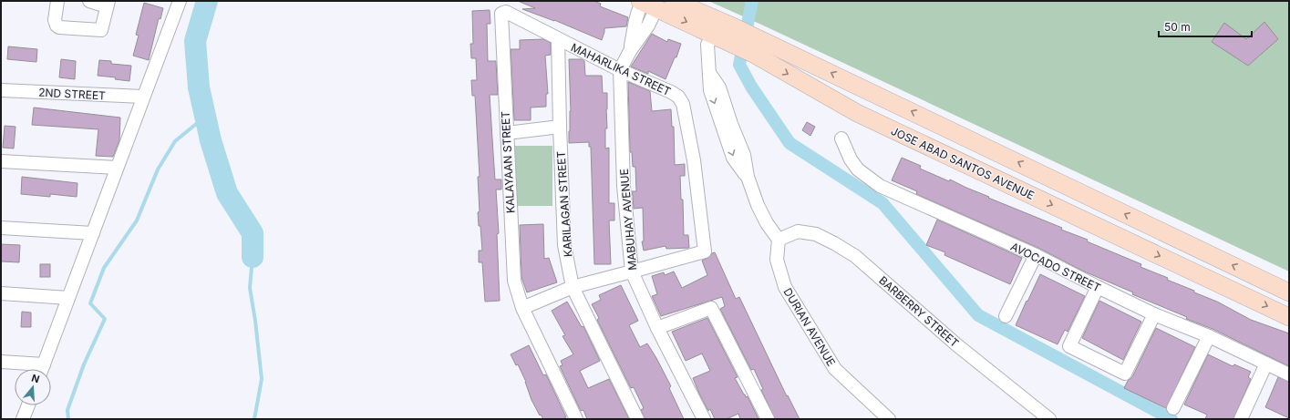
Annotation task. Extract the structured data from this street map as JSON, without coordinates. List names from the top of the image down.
{
  "streets": {
    "main road": ["JOSE ABAD SANTOS AVENUE"],
    "street": [
      "MAHARLIKA STREET",
      "2ND STREET",
      "KALAYAAN STREET",
      "KARILAGAN STREET",
      "MABUHAY AVENUE",
      "AVOCADO STREET",
      "BARBERRY STREET",
      "DURIAN AVENUE"
    ]
  },
  "crossings": [
    ["MAHARLIKA STREET", "KALAYAAN STREET"],
    ["MAHARLIKA STREET", "KARILAGAN STREET"],
    ["MAHARLIKA STREET", "MABUHAY AVENUE"],
    ["JOSE ABAD SANTOS AVENUE", "MABUHAY AVENUE"],
    ["BARBERRY STREET", "DURIAN AVENUE"]
  ],
  "scale_bar": "50 m",
  "north": "top"
}
